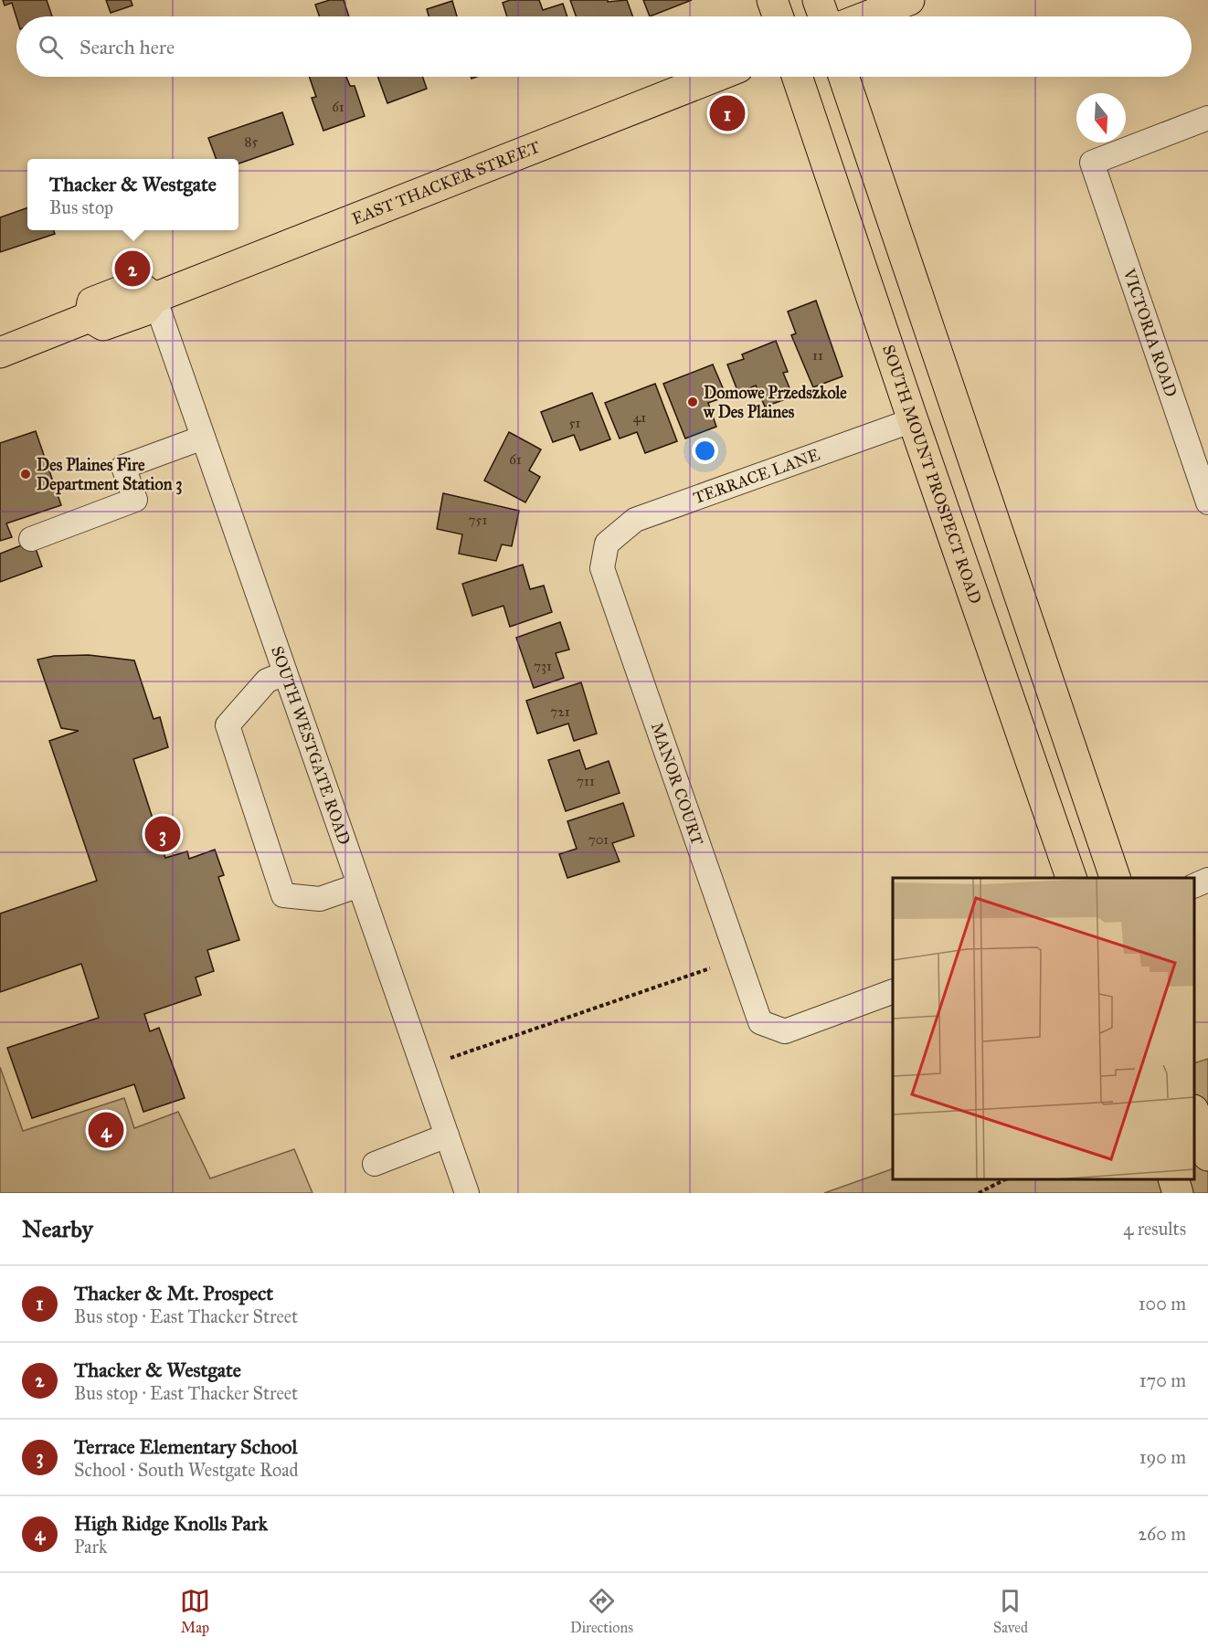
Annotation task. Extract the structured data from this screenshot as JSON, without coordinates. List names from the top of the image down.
{
  "streets": {
    "main road": ["EAST THACKER STREET", "SOUTH MOUNT PROSPECT ROAD"],
    "street": [
      "VICTORIA ROAD",
      "TERRACE LANE",
      "SOUTH WESTGATE ROAD",
      "MANOR COURT"
    ]
  },
  "crossings": [
    ["EAST THACKER STREET", "SOUTH WESTGATE ROAD"],
    ["SOUTH MOUNT PROSPECT ROAD", "TERRACE LANE"],
    ["TERRACE LANE", "MANOR COURT"]
  ],
  "places": ["Domowe Przedszkole w Des Plaines", "Des Plaines Fire Department Station 3"],
  "house_numbers": [
    "61",
    "85",
    "11",
    "41",
    "51",
    "61",
    "751",
    "731",
    "721",
    "711",
    "701"
  ],
  "north": "bottom",
  "page": {
    "search": "Search here",
    "pins": [
      "1",
      "2",
      "3",
      "4"
    ],
    "popup": ["Thacker & Westgate", "Bus stop"],
    "heading": ["Nearby", "4 results"],
    "list": [
      {
        "mark": "1",
        "name": "Thacker & Mt. Prospect",
        "note": "Bus stop · East Thacker Street",
        "value": "100 m"
      },
      {
        "mark": "2",
        "name": "Thacker & Westgate",
        "note": "Bus stop · East Thacker Street",
        "value": "170 m"
      },
      {
        "mark": "3",
        "name": "Terrace Elementary School",
        "note": "School · South Westgate Road",
        "value": "190 m"
      },
      {
        "mark": "4",
        "name": "High Ridge Knolls Park",
        "note": "Park",
        "value": "260 m"
      }
    ],
    "nav": ["Map", "Directions", "Saved"]
  }
}
